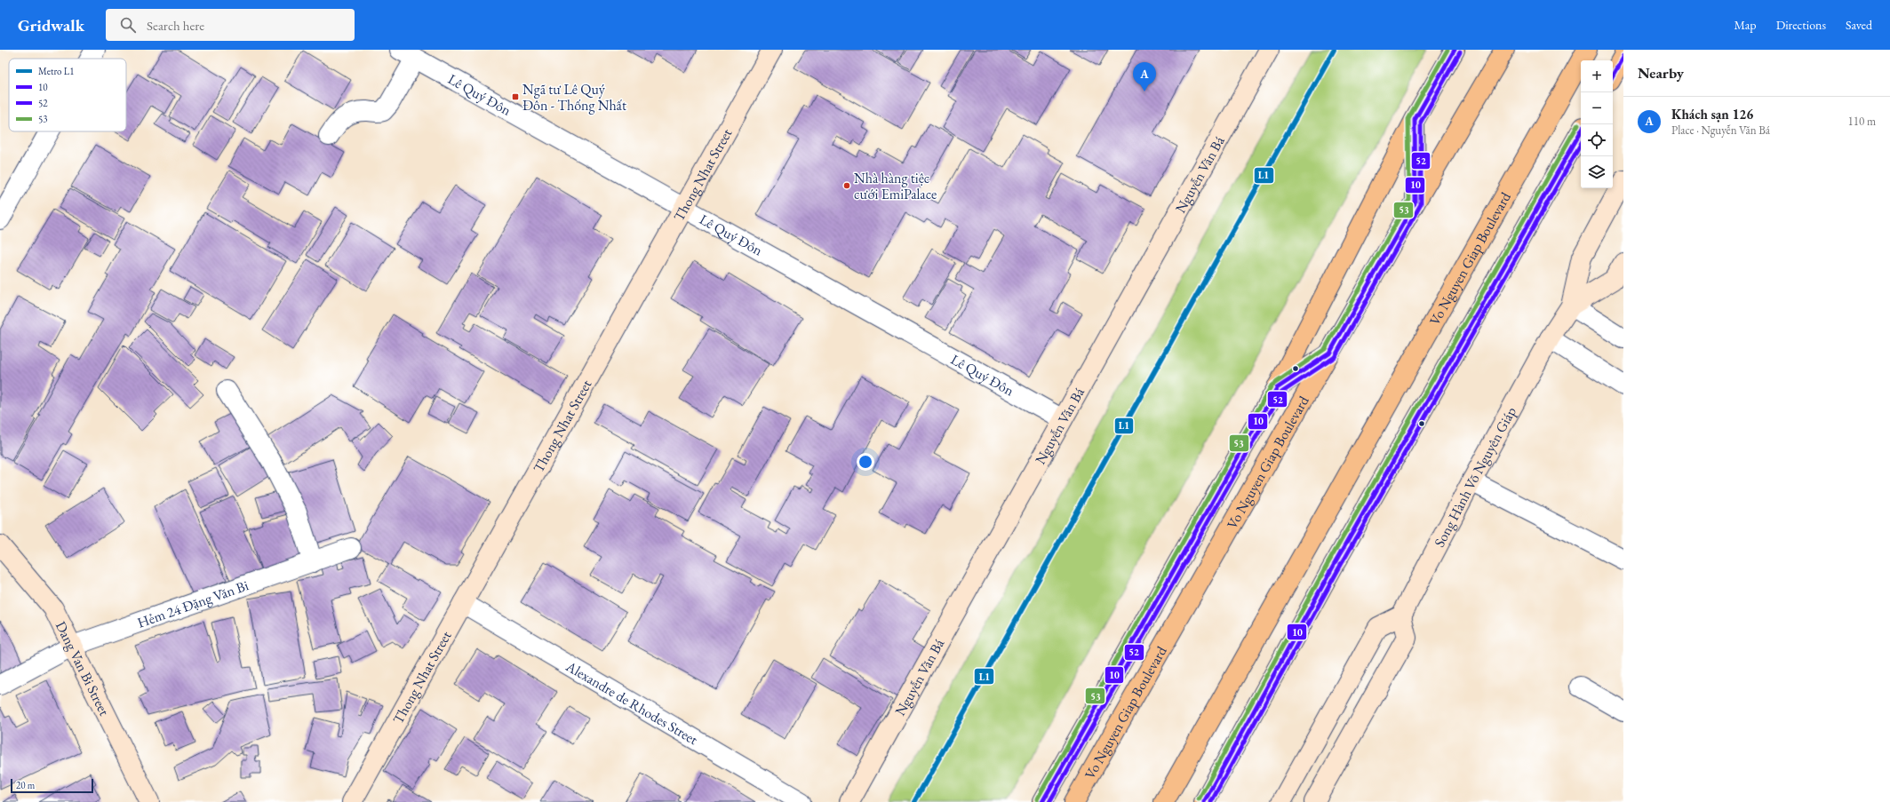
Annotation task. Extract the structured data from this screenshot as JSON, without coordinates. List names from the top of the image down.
{
  "streets": {
    "highway": ["Vo Nguyen Giap Boulevard"],
    "main road": [
      "Nguyễn Văn Bá",
      "Thong Nhat Street",
      "Song Hành Võ Nguyên Giáp",
      "Dang Van Bi Street"
    ],
    "street": ["Lê Quý Đôn", "Hẻm 24 Đặng Văn Bi", "Alexandre de Rhodes Street"]
  },
  "crossings": [
    ["Lê Quý Đôn", "Nguyễn Văn Bá"],
    ["Lê Quý Đôn", "Thong Nhat Street"],
    ["Thong Nhat Street", "Alexandre de Rhodes Street"],
    ["Hẻm 24 Đặng Văn Bi", "Dang Van Bi Street"]
  ],
  "places": {
    "transit": ["Ngã tư Lê Quý Đôn - Thống Nhất"],
    "other": ["Nhà hàng tiệc cưới EmiPalace"]
  },
  "lines": [
    "metro line L1",
    "transit line 10",
    "transit line 53",
    "transit line 52"
  ],
  "legend": [
    "Metro L1",
    "10",
    "52",
    "53"
  ],
  "scale_bar": "20 m",
  "page": {
    "header": "Gridwalk",
    "search": "Search here",
    "nav": ["Map", "Directions", "Saved"],
    "heading": "Nearby",
    "map_buttons": ["+", "−"],
    "pins": "A",
    "list": [
      {
        "mark": "A",
        "name": "Khách sạn 126",
        "note": "Place · Nguyễn Văn Bá",
        "value": "110 m"
      }
    ],
    "scale": "20 m"
  }
}
